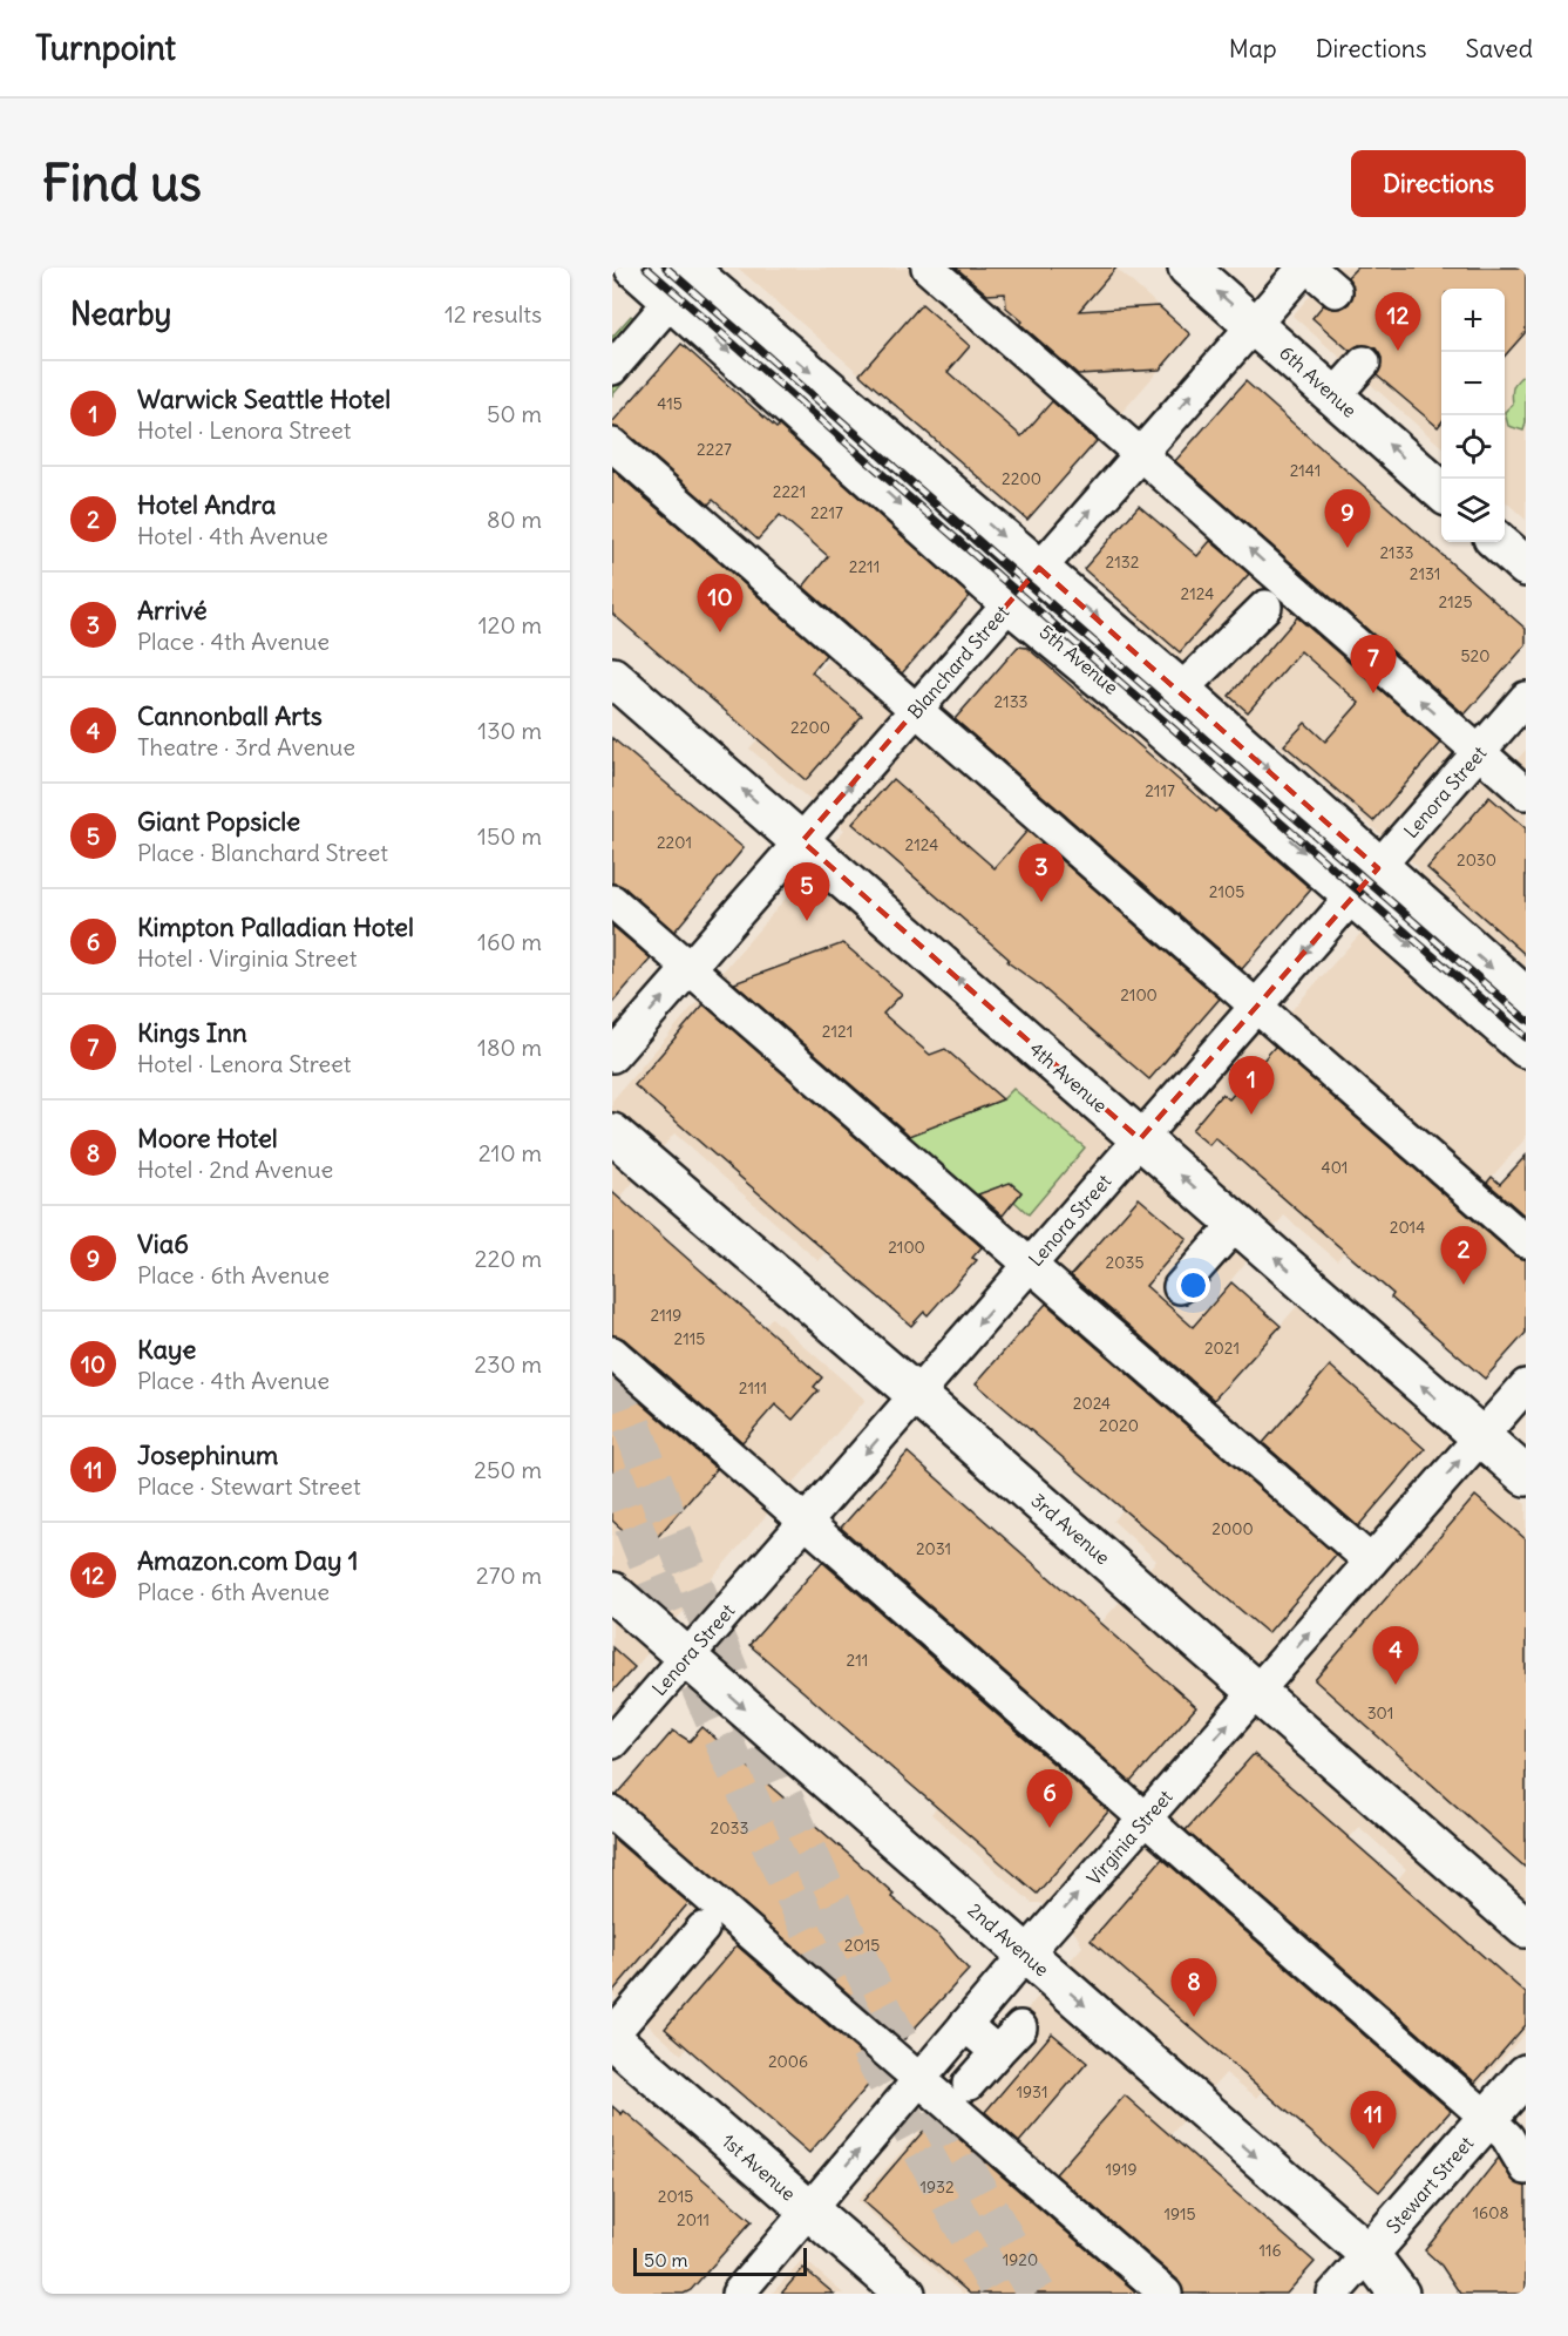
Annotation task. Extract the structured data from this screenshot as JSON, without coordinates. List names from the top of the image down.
{
  "streets": {
    "main road": [
      "6th Avenue",
      "5th Avenue",
      "4th Avenue",
      "3rd Avenue",
      "2nd Avenue",
      "1st Avenue",
      "Stewart Street"
    ],
    "street": ["Blanchard Street", "Lenora Street", "Virginia Street"]
  },
  "crossings": [
    ["6th Avenue", "Blanchard Street"],
    ["5th Avenue", "Blanchard Street"],
    ["5th Avenue", "Lenora Street"],
    ["Blanchard Street", "4th Avenue"],
    ["Lenora Street", "4th Avenue"],
    ["Lenora Street", "3rd Avenue"],
    ["Lenora Street", "2nd Avenue"],
    ["4th Avenue", "Virginia Street"],
    ["3rd Avenue", "Virginia Street"],
    ["Virginia Street", "2nd Avenue"],
    ["Virginia Street", "1st Avenue"],
    ["2nd Avenue", "Stewart Street"]
  ],
  "one_way": [
    "6th Avenue",
    "5th Avenue",
    "Blanchard Street",
    "Lenora Street",
    "4th Avenue",
    "Virginia Street",
    "2nd Avenue"
  ],
  "house_numbers": [
    "415",
    "2227",
    "2141",
    "2200",
    "2221",
    "2217",
    "2133",
    "2132",
    "2211",
    "2131",
    "2124",
    "2125",
    "520",
    "2133",
    "2200",
    "2117",
    "2201",
    "2124",
    "2030",
    "2105",
    "2100",
    "2121",
    "401",
    "2014",
    "2100",
    "2035",
    "2119",
    "2115",
    "2021",
    "2111",
    "2024",
    "2020",
    "2000",
    "2031",
    "211",
    "301",
    "2033",
    "2015",
    "2006",
    "1931",
    "1919",
    "1932",
    "2015",
    "1608",
    "1915",
    "2011",
    "116",
    "1920"
  ],
  "scale_bar": "50 m",
  "page": {
    "header": "Turnpoint",
    "nav": ["Map", "Directions", "Saved"],
    "buttons": "Directions",
    "title": "Find us",
    "heading": ["Nearby", "12 results"],
    "map_buttons": ["+", "−"],
    "pins": [
      "12",
      "9",
      "10",
      "7",
      "3",
      "5",
      "1",
      "2",
      "4",
      "6",
      "8",
      "11"
    ],
    "list": [
      {
        "mark": "1",
        "name": "Warwick Seattle Hotel",
        "note": "Hotel · Lenora Street",
        "value": "50 m"
      },
      {
        "mark": "2",
        "name": "Hotel Andra",
        "note": "Hotel · 4th Avenue",
        "value": "80 m"
      },
      {
        "mark": "3",
        "name": "Arrivé",
        "note": "Place · 4th Avenue",
        "value": "120 m"
      },
      {
        "mark": "4",
        "name": "Cannonball Arts",
        "note": "Theatre · 3rd Avenue",
        "value": "130 m"
      },
      {
        "mark": "5",
        "name": "Giant Popsicle",
        "note": "Place · Blanchard Street",
        "value": "150 m"
      },
      {
        "mark": "6",
        "name": "Kimpton Palladian Hotel",
        "note": "Hotel · Virginia Street",
        "value": "160 m"
      },
      {
        "mark": "7",
        "name": "Kings Inn",
        "note": "Hotel · Lenora Street",
        "value": "180 m"
      },
      {
        "mark": "8",
        "name": "Moore Hotel",
        "note": "Hotel · 2nd Avenue",
        "value": "210 m"
      },
      {
        "mark": "9",
        "name": "Via6",
        "note": "Place · 6th Avenue",
        "value": "220 m"
      },
      {
        "mark": "10",
        "name": "Kaye",
        "note": "Place · 4th Avenue",
        "value": "230 m"
      },
      {
        "mark": "11",
        "name": "Josephinum",
        "note": "Place · Stewart Street",
        "value": "250 m"
      },
      {
        "mark": "12",
        "name": "Amazon.com Day 1",
        "note": "Place · 6th Avenue",
        "value": "270 m"
      }
    ],
    "scale": "50 m"
  }
}
